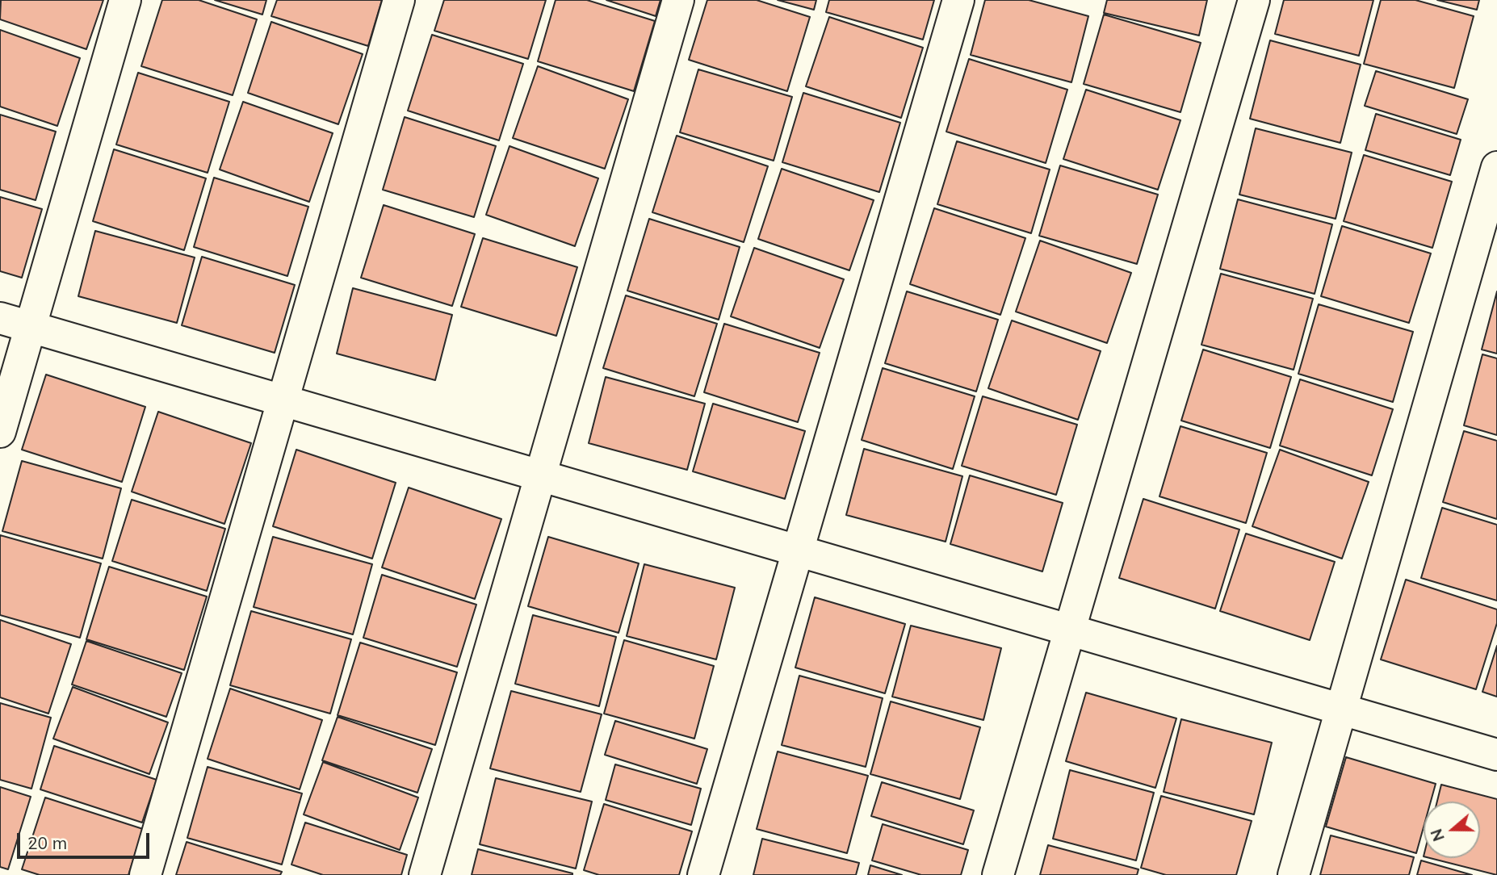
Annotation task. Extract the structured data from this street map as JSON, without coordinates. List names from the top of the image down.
{
  "scale_bar": "20 m",
  "north": "left"
}
